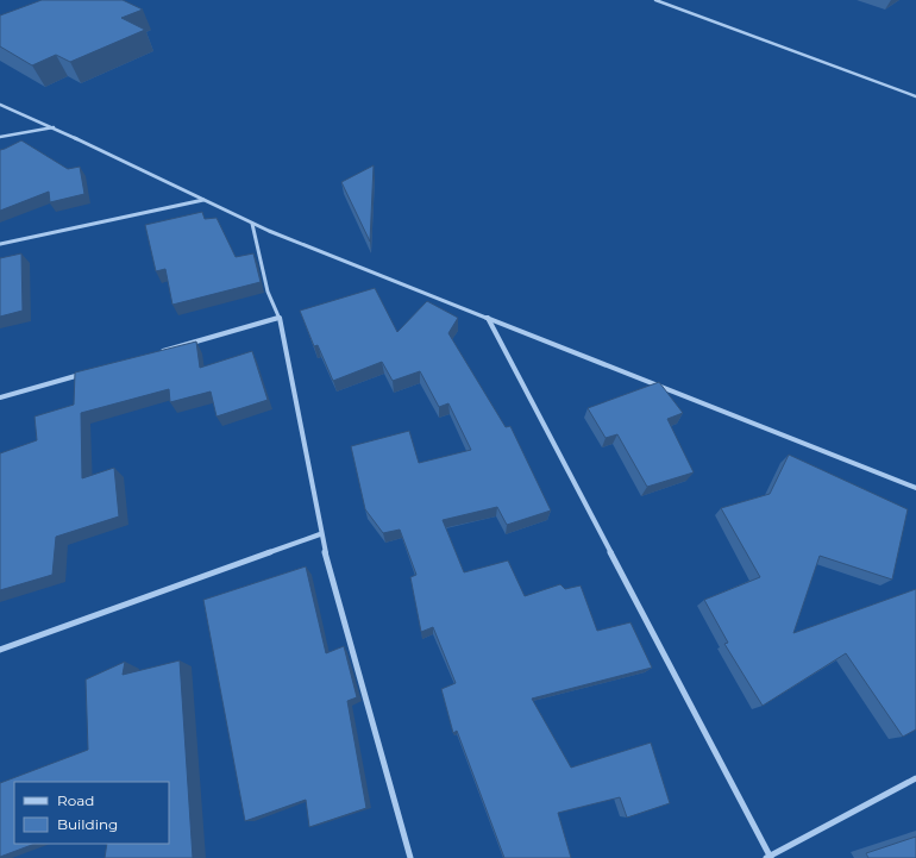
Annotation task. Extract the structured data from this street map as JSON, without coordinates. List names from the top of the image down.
{
  "legend": ["Road", "Building"]
}
